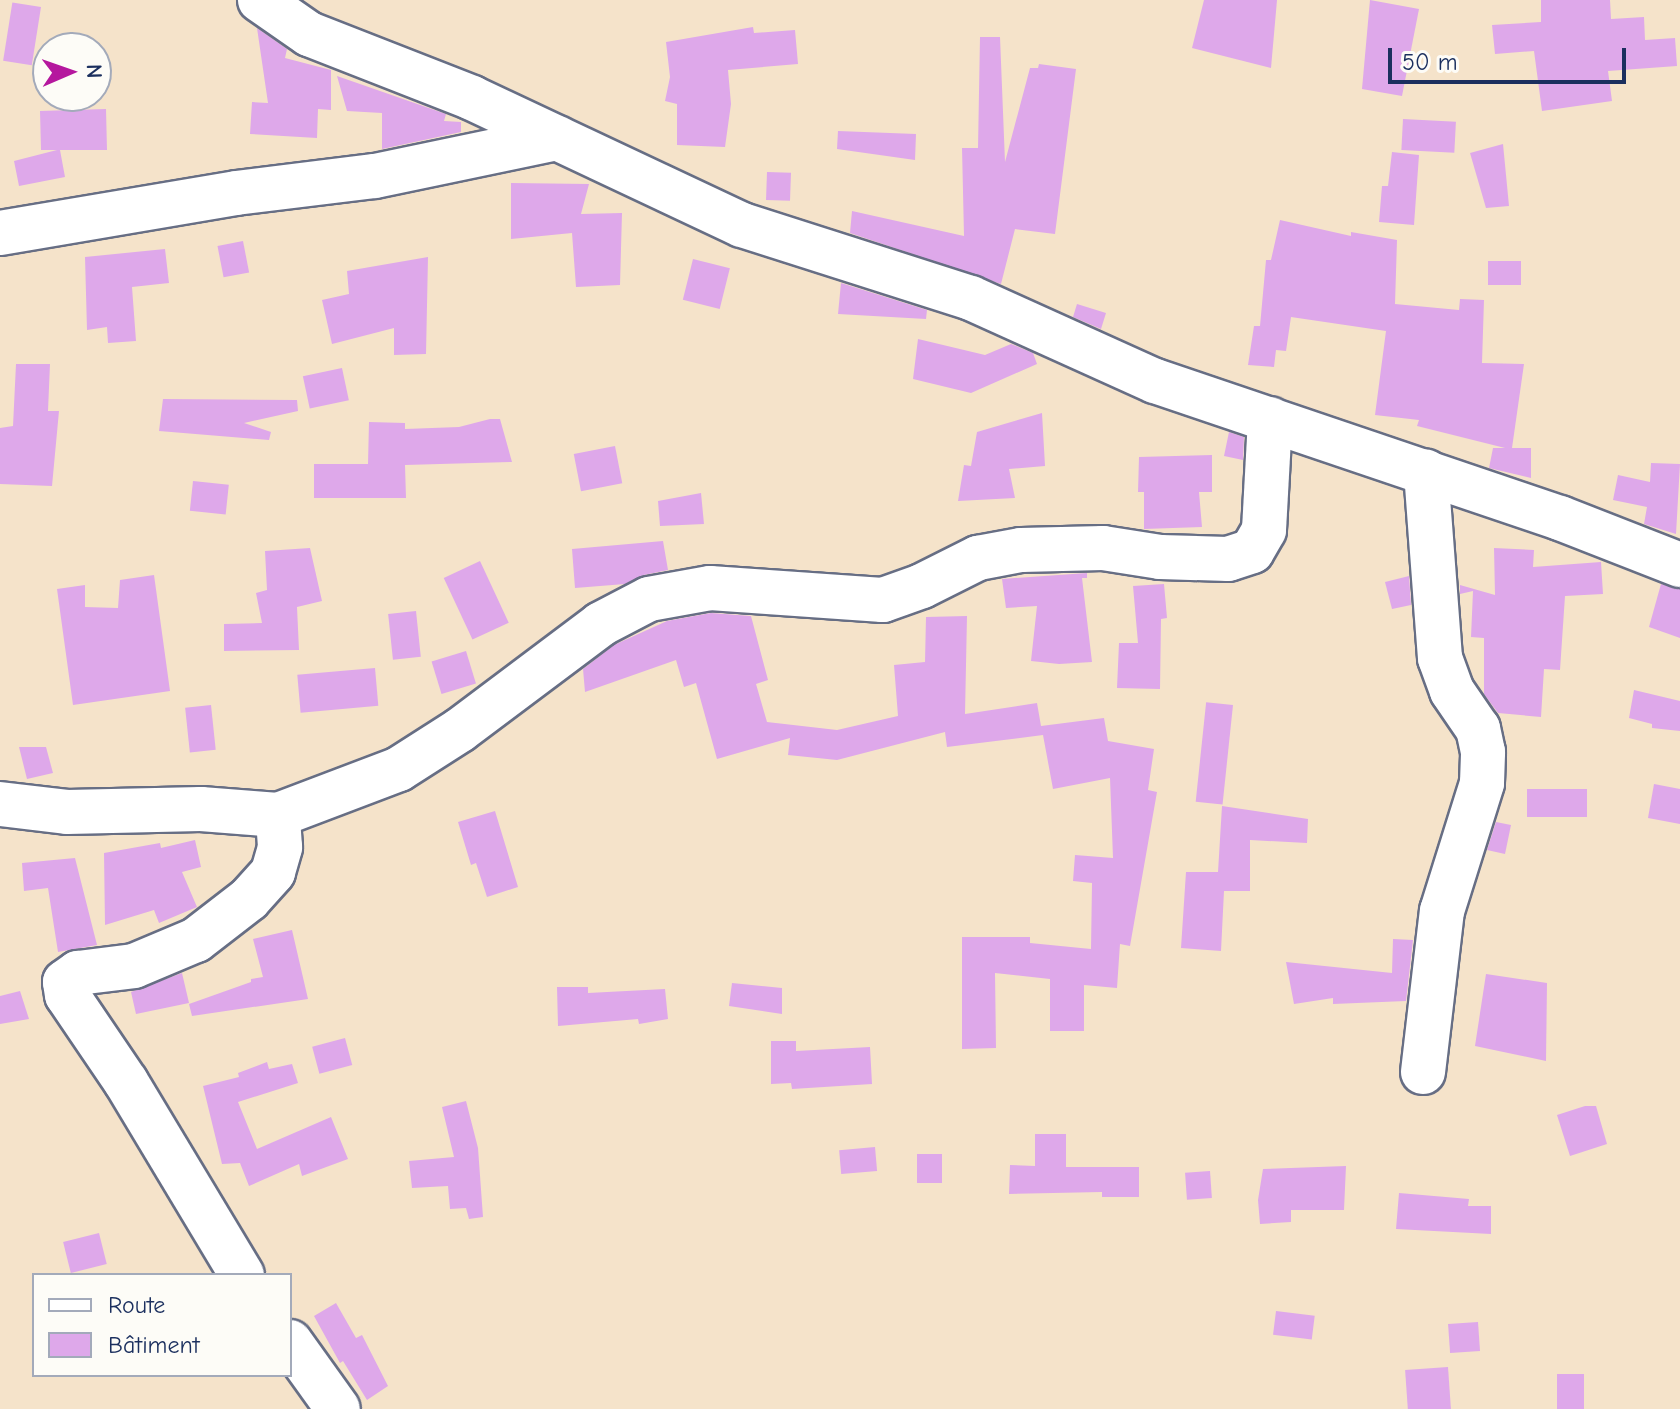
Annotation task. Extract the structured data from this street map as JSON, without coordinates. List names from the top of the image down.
{
  "legend": ["Route", "Bâtiment"],
  "scale_bar": "50 m",
  "north": "right"
}
